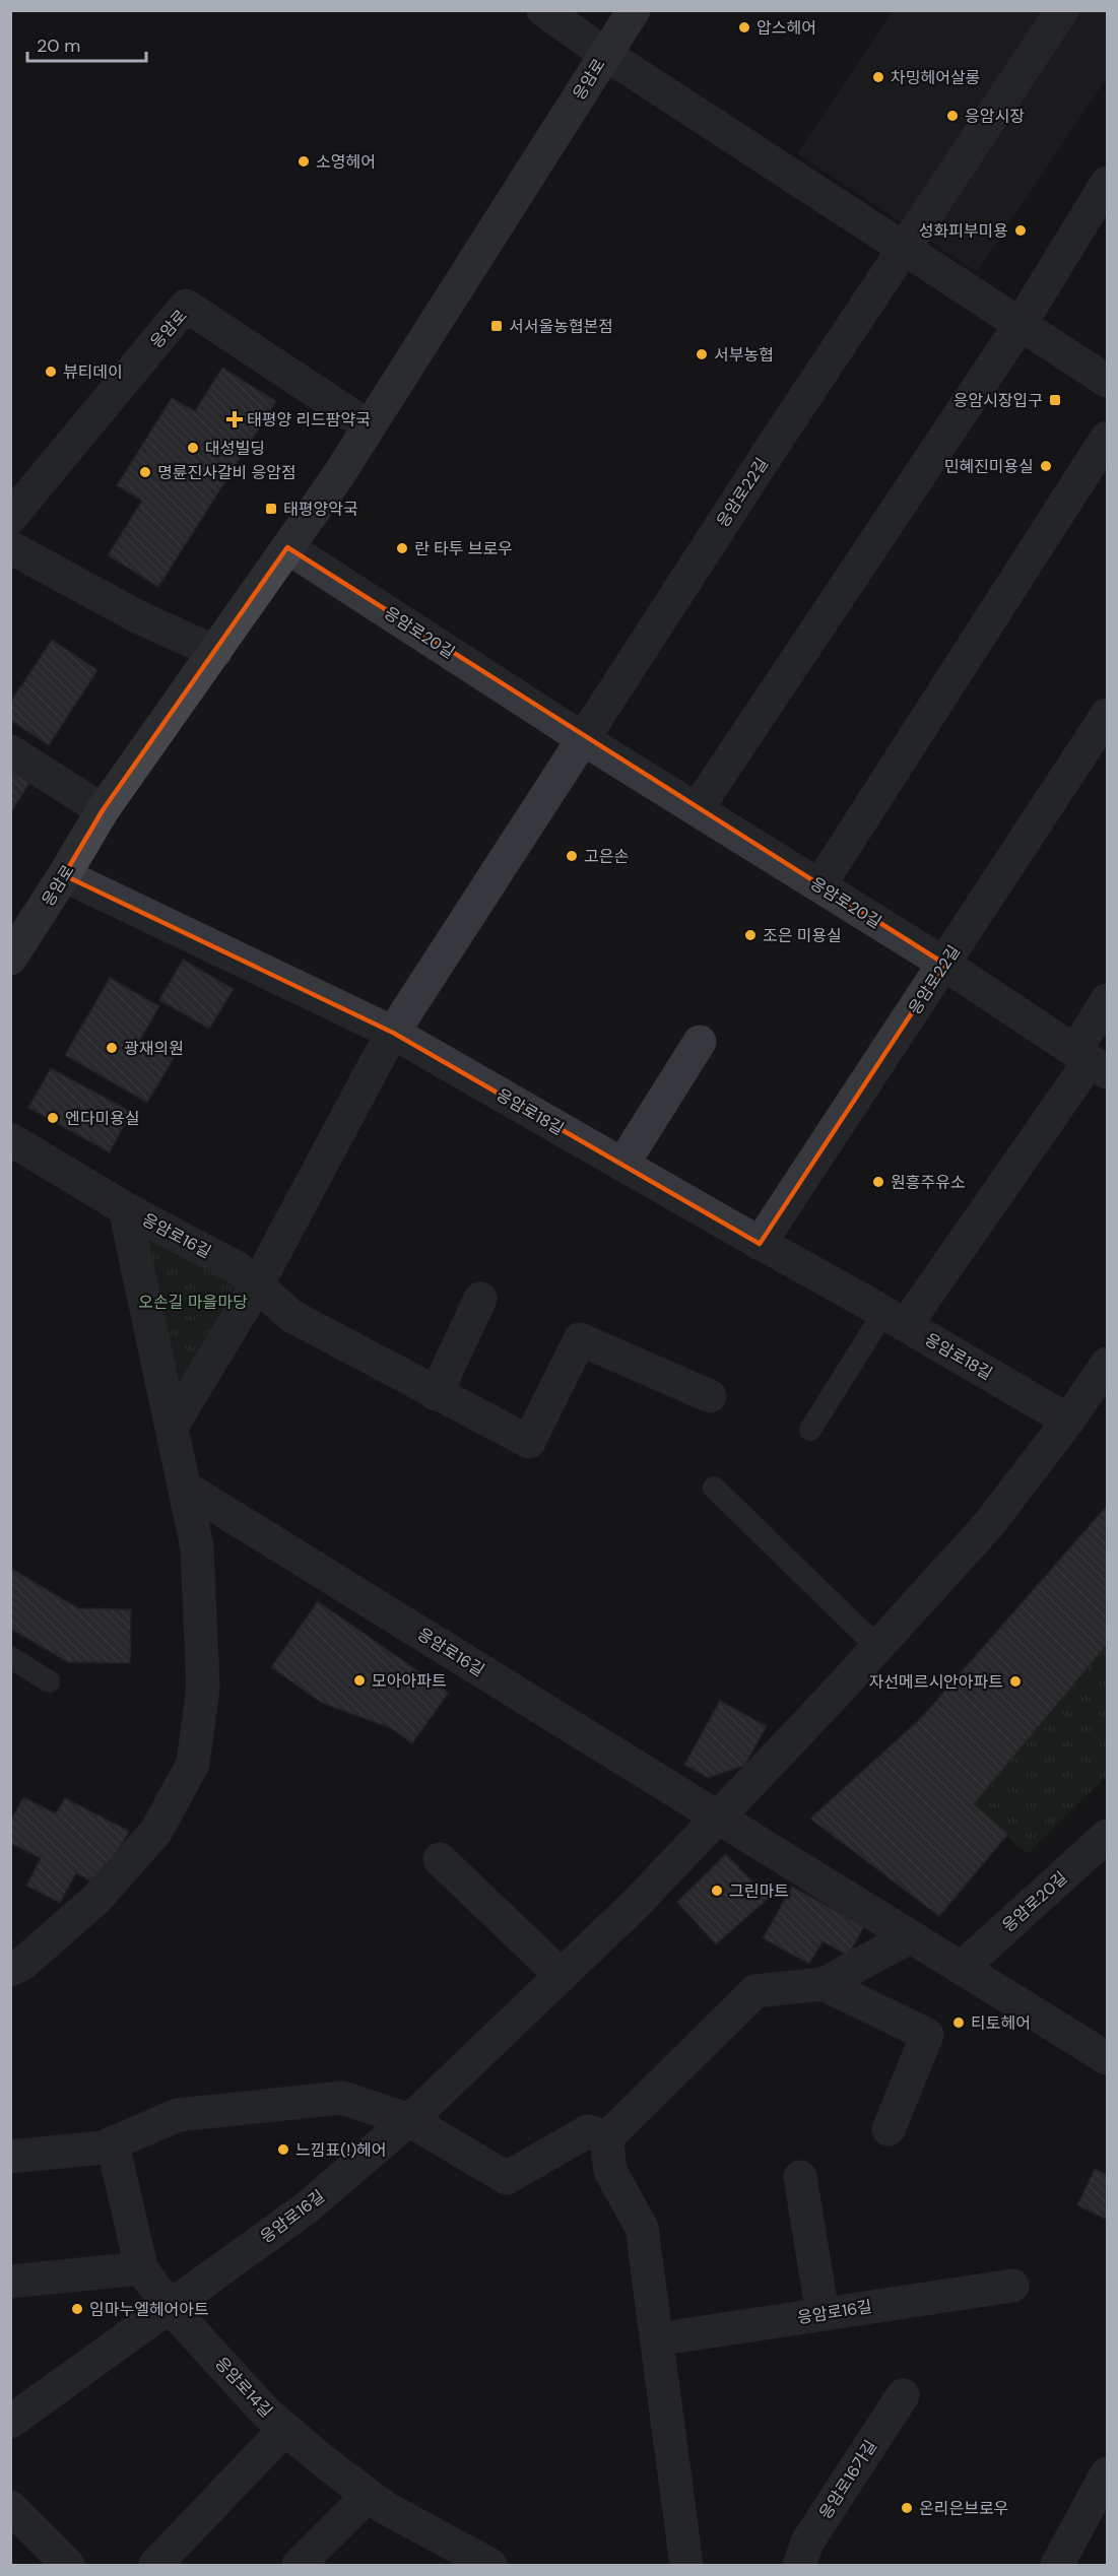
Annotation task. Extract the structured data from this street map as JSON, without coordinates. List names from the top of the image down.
{
  "streets": {
    "main road": ["응암로"],
    "street": [
      "응암로22길",
      "응암로20길",
      "응암로18길",
      "응암로16길",
      "응암로14길",
      "응암로16가길"
    ]
  },
  "crossings": [
    ["응암로", "응암로20길"],
    ["응암로", "응암로18길"],
    ["응암로22길", "응암로20길"],
    ["응암로22길", "응암로18길"],
    ["응암로20길", "응암로16길"],
    ["응암로16길", "응암로14길"]
  ],
  "parks": ["오손길 마을마당"],
  "places": {
    "other": [
      "압스헤어",
      "차밍헤어살롱",
      "응암시장",
      "소영헤어",
      "성화피부미용",
      "서부농협",
      "뷰티데이",
      "대성빌딩",
      "민혜진미용실",
      "명륜진사갈비 응암점",
      "란 타투 브로우",
      "고은손",
      "조은 미용실",
      "광재의원",
      "엔다미용실",
      "원흥주유소",
      "모아아파트",
      "자선메르시안아파트",
      "그린마트",
      "티토헤어",
      "느낌표(!)헤어",
      "임마누엘헤어아트",
      "온리은브로우"
    ],
    "transit": ["서서울농협본점", "응암시장입구", "태평양악국"],
    "health": ["태평양 리드팜약국"]
  },
  "scale_bar": "20 m"
}
